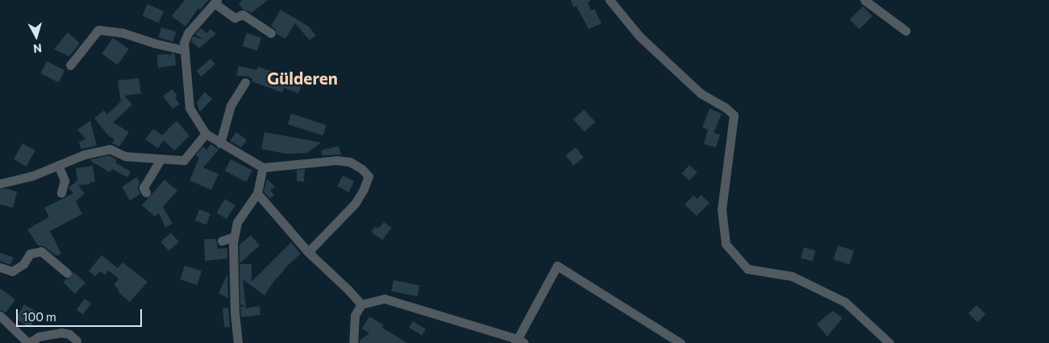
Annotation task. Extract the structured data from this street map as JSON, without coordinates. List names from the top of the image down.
{
  "districts": ["Gülderen"],
  "scale_bar": "100 m",
  "north": "bottom"
}
